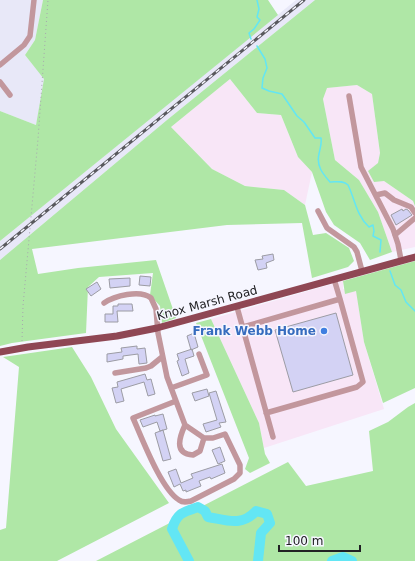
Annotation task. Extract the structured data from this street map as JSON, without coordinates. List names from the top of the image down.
{
  "streets": {
    "main road": ["Knox Marsh Road"]
  },
  "places": ["Frank Webb Home"],
  "scale_bar": "100 m"
}
